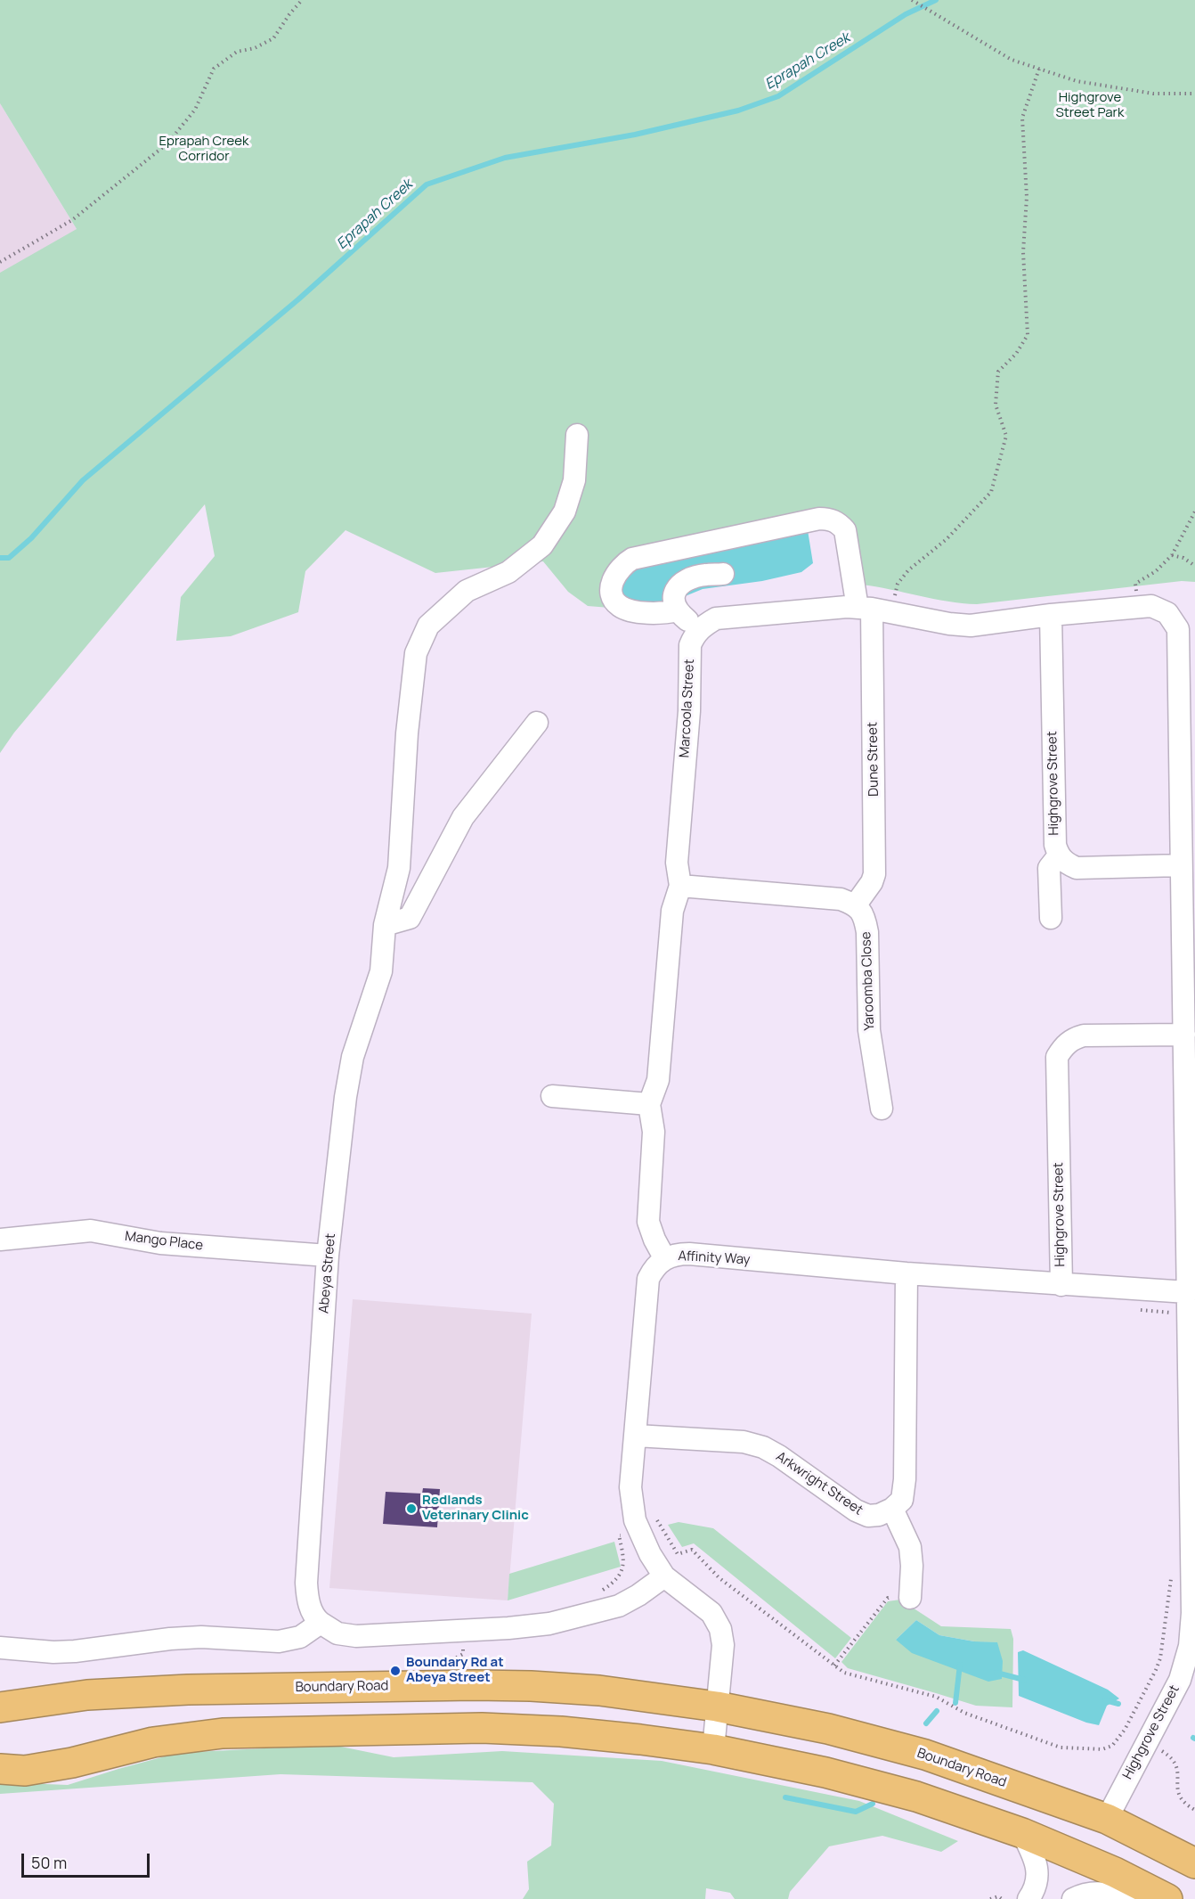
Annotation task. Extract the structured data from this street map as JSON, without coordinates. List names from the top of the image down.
{
  "streets": {
    "highway": ["Boundary Road"],
    "street": [
      "Marcoola Street",
      "Dune Street",
      "Highgrove Street",
      "Yaroomba Close",
      "Mango Place",
      "Affinity Way",
      "Abeya Street",
      "Arkwright Street"
    ]
  },
  "crossings": [
    ["Marcoola Street", "Affinity Way"],
    ["Dune Street", "Yaroomba Close"],
    ["Highgrove Street", "Affinity Way"],
    ["Highgrove Street", "Boundary Road"],
    ["Mango Place", "Abeya Street"],
    ["Affinity Way", "Arkwright Street"],
    ["Affinity Way", "Boundary Road"]
  ],
  "water": ["Eprapah Creek"],
  "parks": ["Highgrove Street Park", "Eprapah Creek Corridor"],
  "places": ["Redlands Veterinary Clinic", "Boundary Rd at Abeya Street"],
  "scale_bar": "50 m"
}
